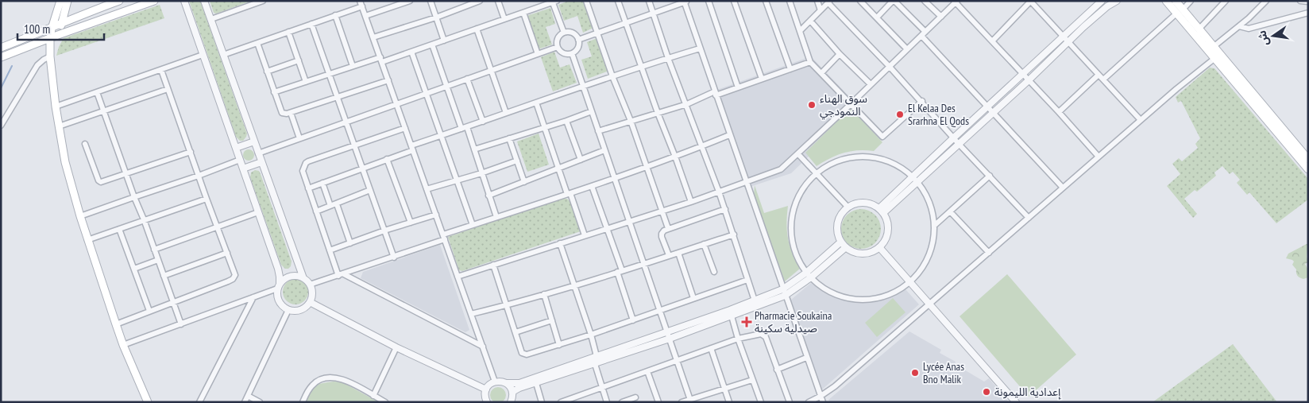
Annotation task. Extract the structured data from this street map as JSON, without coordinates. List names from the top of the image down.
{
  "places": {
    "other": [
      "سوق الهناء النمودجي",
      "El Kelaa Des Srarhna El Qods",
      "Lycée Anas Bno Malik",
      "إعدادية الليمونة"
    ],
    "health": ["Pharmacie Soukaina صيدلية سكينة"]
  },
  "scale_bar": "100 m",
  "north": "left"
}
